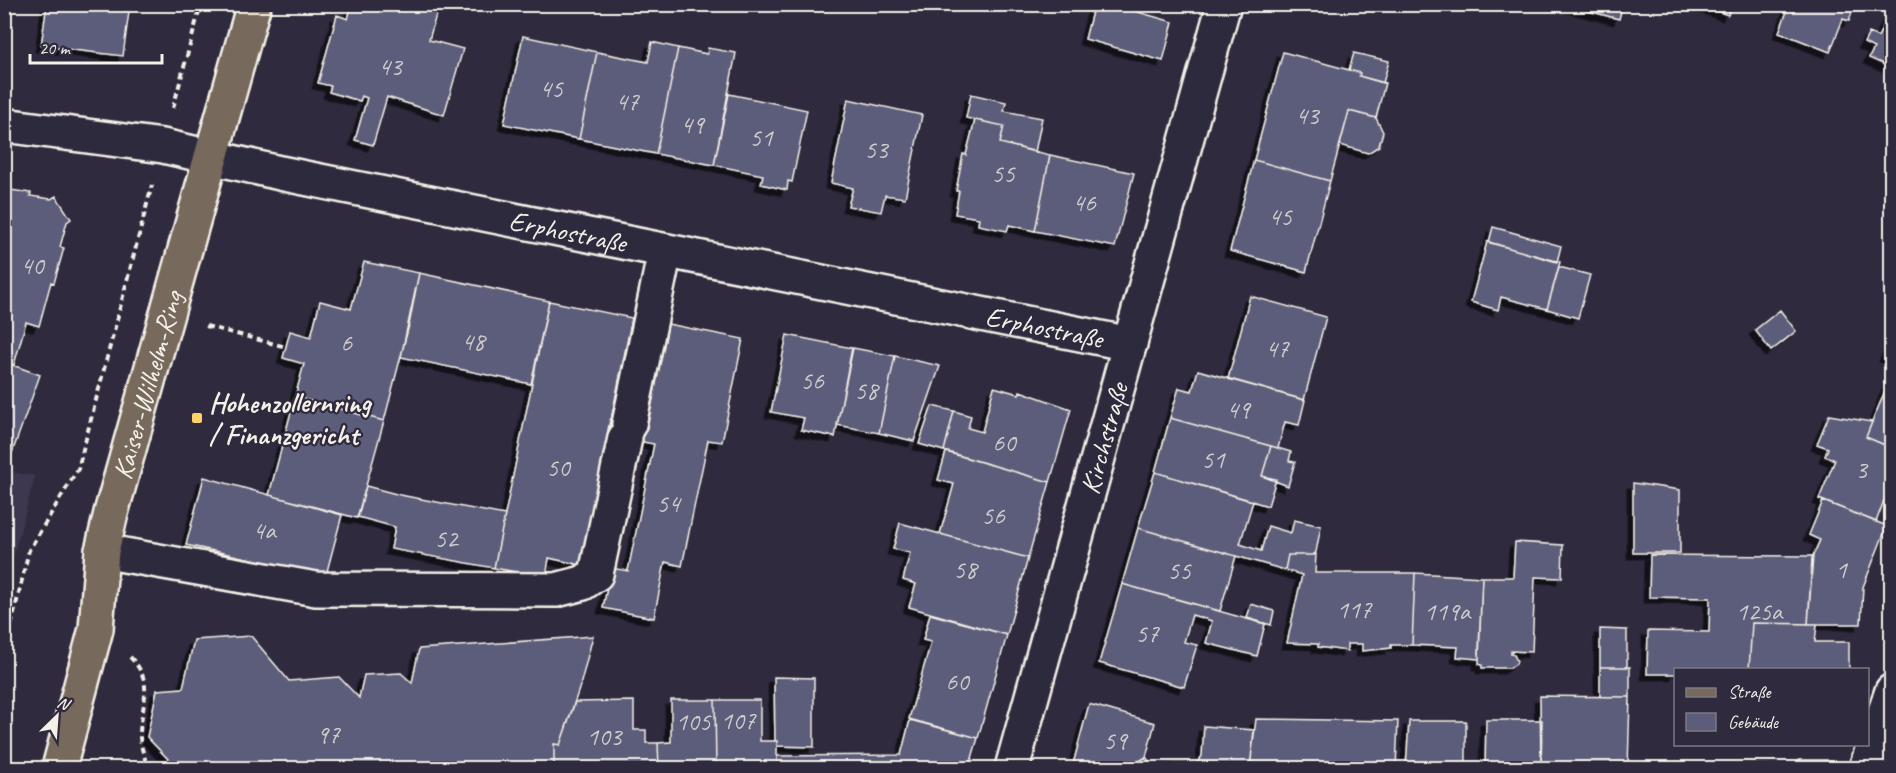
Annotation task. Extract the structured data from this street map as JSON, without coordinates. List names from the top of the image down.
{
  "streets": {
    "main road": ["Kaiser-Wilhelm-Ring"],
    "street": ["Erphostraße", "Kirchstraße"]
  },
  "crossings": [
    ["Erphostraße", "Kaiser-Wilhelm-Ring"],
    ["Erphostraße", "Kirchstraße"]
  ],
  "places": {
    "transit": ["Hohenzollernring / Finanzgericht"]
  },
  "house_numbers": [
    "43",
    "45",
    "47",
    "43",
    "49",
    "51",
    "53",
    "55",
    "46",
    "45",
    "40",
    "48",
    "6",
    "47",
    "56",
    "58",
    "49",
    "60",
    "51",
    "50",
    "3",
    "54",
    "56",
    "4a",
    "52",
    "58",
    "1",
    "55",
    "117",
    "119a",
    "125a",
    "57",
    "60",
    "107",
    "105",
    "97",
    "103",
    "59"
  ],
  "legend": ["Straße", "Gebäude"],
  "scale_bar": "20 m",
  "north": "top right"
}
